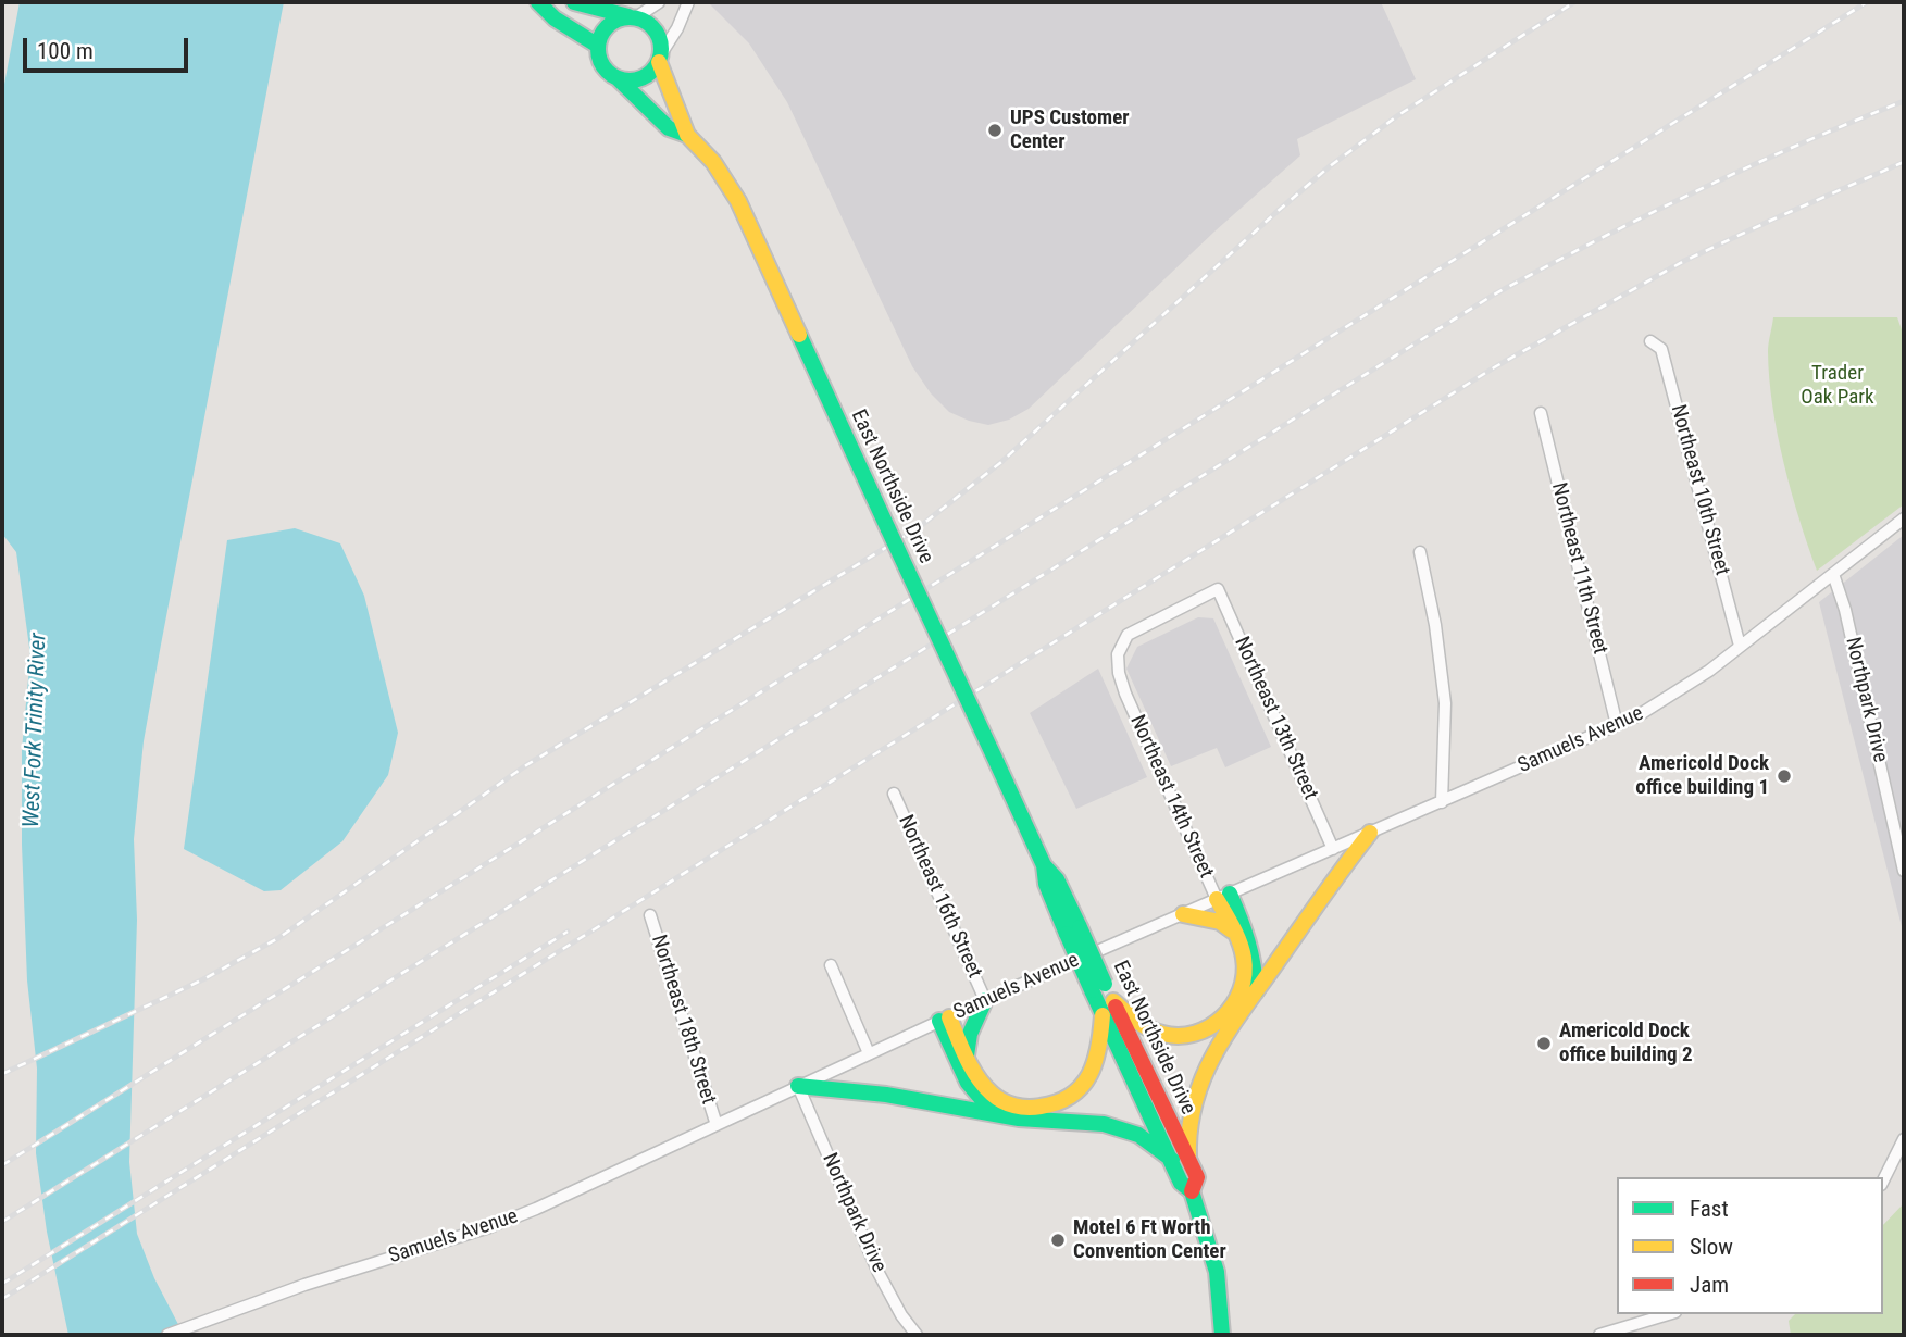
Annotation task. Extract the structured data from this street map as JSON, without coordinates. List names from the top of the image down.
{
  "streets": {
    "street": [
      "East Northside Drive",
      "Northeast 10th Street",
      "Northeast 11th Street",
      "Northpark Drive",
      "Northeast 13th Street",
      "Samuels Avenue",
      "Northeast 14th Street",
      "Northeast 16th Street",
      "Northeast 18th Street"
    ]
  },
  "crossings": [
    ["Northeast 10th Street", "Samuels Avenue"],
    ["Northeast 11th Street", "Samuels Avenue"],
    ["Northpark Drive", "Samuels Avenue"],
    ["Northeast 13th Street", "Samuels Avenue"],
    ["Northeast 13th Street", "Northeast 14th Street"],
    ["Samuels Avenue", "Northeast 14th Street"],
    ["Samuels Avenue", "Northeast 16th Street"],
    ["Samuels Avenue", "Northeast 18th Street"]
  ],
  "water": ["West Fork Trinity River"],
  "parks": ["Trader Oak Park"],
  "places": [
    "UPS Customer Center",
    "Americold Dock office building 1",
    "Americold Dock office building 2",
    "Motel 6 Ft Worth Convention Center"
  ],
  "legend": ["Fast", "Slow", "Jam"],
  "scale_bar": "100 m"
}
